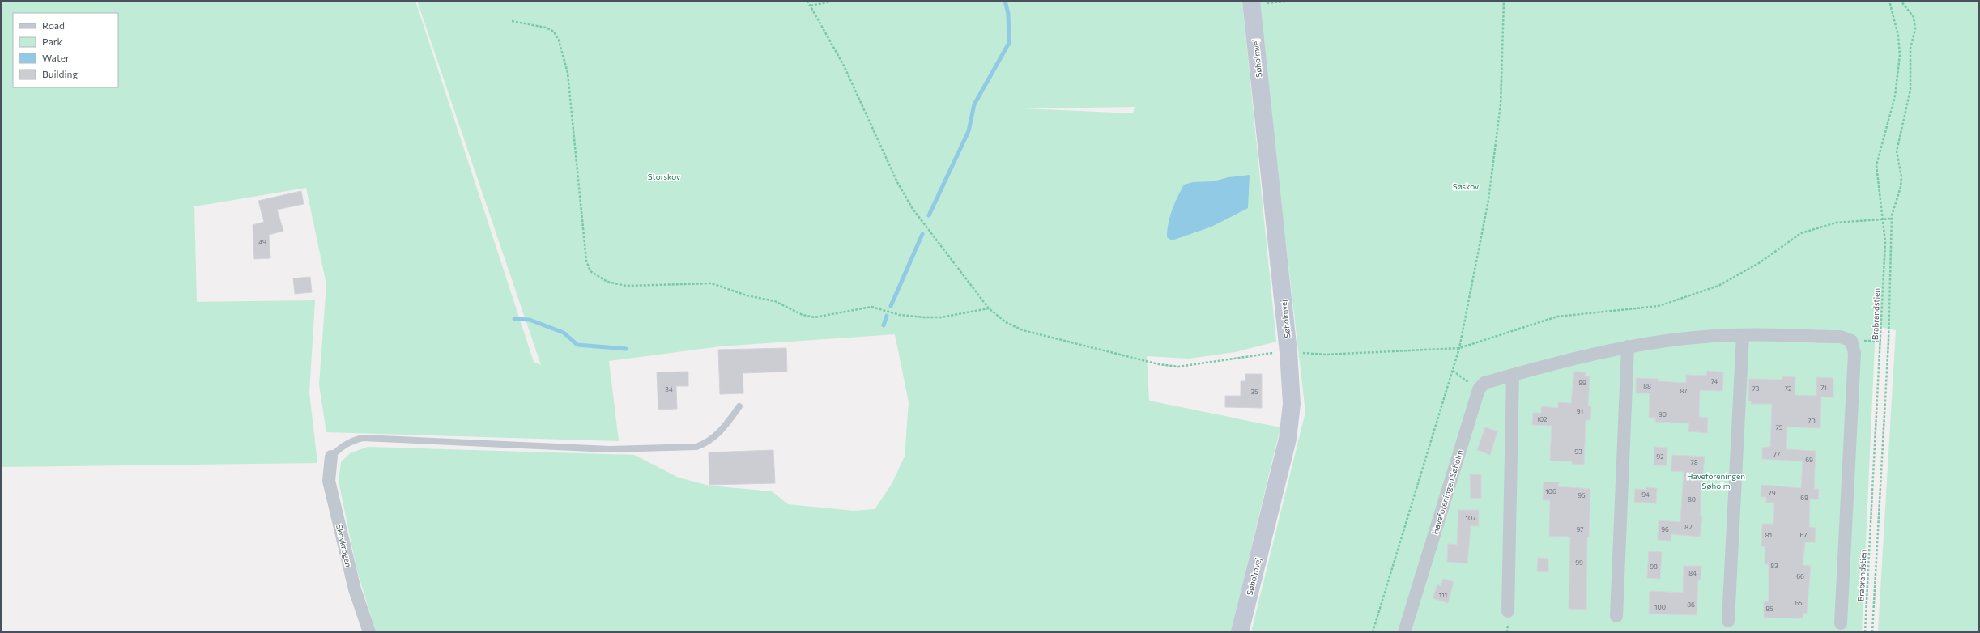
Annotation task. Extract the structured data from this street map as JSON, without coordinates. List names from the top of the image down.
{
  "streets": {
    "street": ["Søholmvej", "Haveforeningen Søholm", "Skovkrogen"],
    "path": ["Brabrandstien"]
  },
  "parks": ["Storskov", "Søskov", "Haveforeningen Søholm"],
  "house_numbers": [
    "49",
    "74",
    "89",
    "88",
    "71",
    "73",
    "72",
    "34",
    "87",
    "35",
    "91",
    "90",
    "102",
    "70",
    "75",
    "93",
    "77",
    "92",
    "69",
    "78",
    "106",
    "79",
    "94",
    "95",
    "68",
    "80",
    "107",
    "82",
    "97",
    "96",
    "81",
    "67",
    "99",
    "83",
    "98",
    "84",
    "66",
    "111",
    "65",
    "86",
    "100",
    "85"
  ],
  "legend": [
    "Road",
    "Park",
    "Water",
    "Building"
  ]
}
